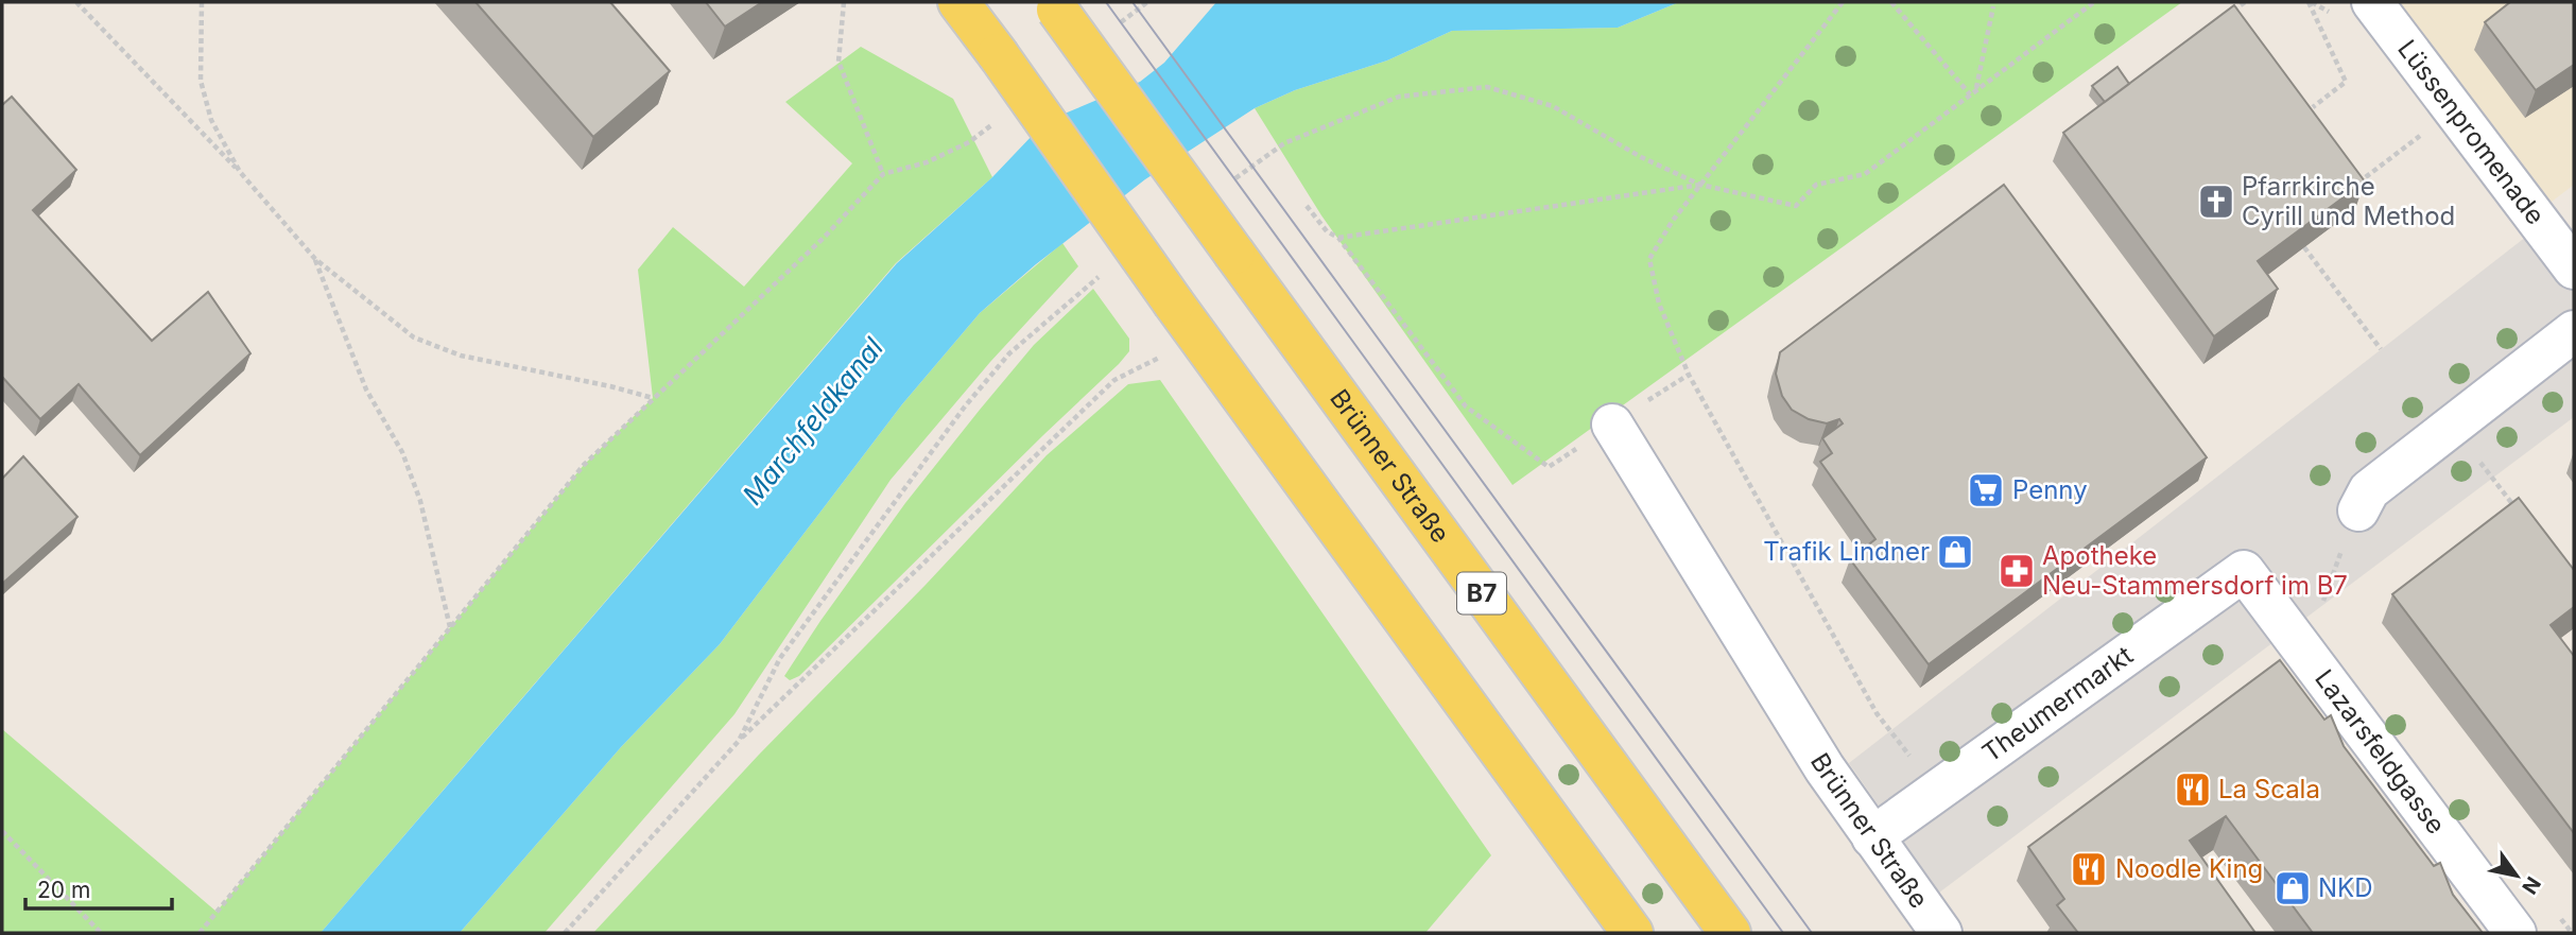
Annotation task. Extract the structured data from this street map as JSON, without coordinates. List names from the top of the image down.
{
  "streets": {
    "main road": ["Brünner Straße", "B7"],
    "street": ["Lüssenpromenade", "Theumermarkt", "Lazarsfeldgasse"]
  },
  "crossings": [
    ["Brünner Straße", "Theumermarkt"],
    ["Theumermarkt", "Lazarsfeldgasse"]
  ],
  "water": ["Marchfeldkanal"],
  "places": {
    "church": ["Pfarrkirche Cyrill und Method"],
    "supermarket": ["Penny"],
    "shop": ["Trafik Lindner", "NKD"],
    "pharmacy": ["Apotheke Neu-Stammersdorf im B7"],
    "restaurant": ["La Scala", "Noodle King"]
  },
  "scale_bar": "20 m",
  "north": "bottom right"
}
